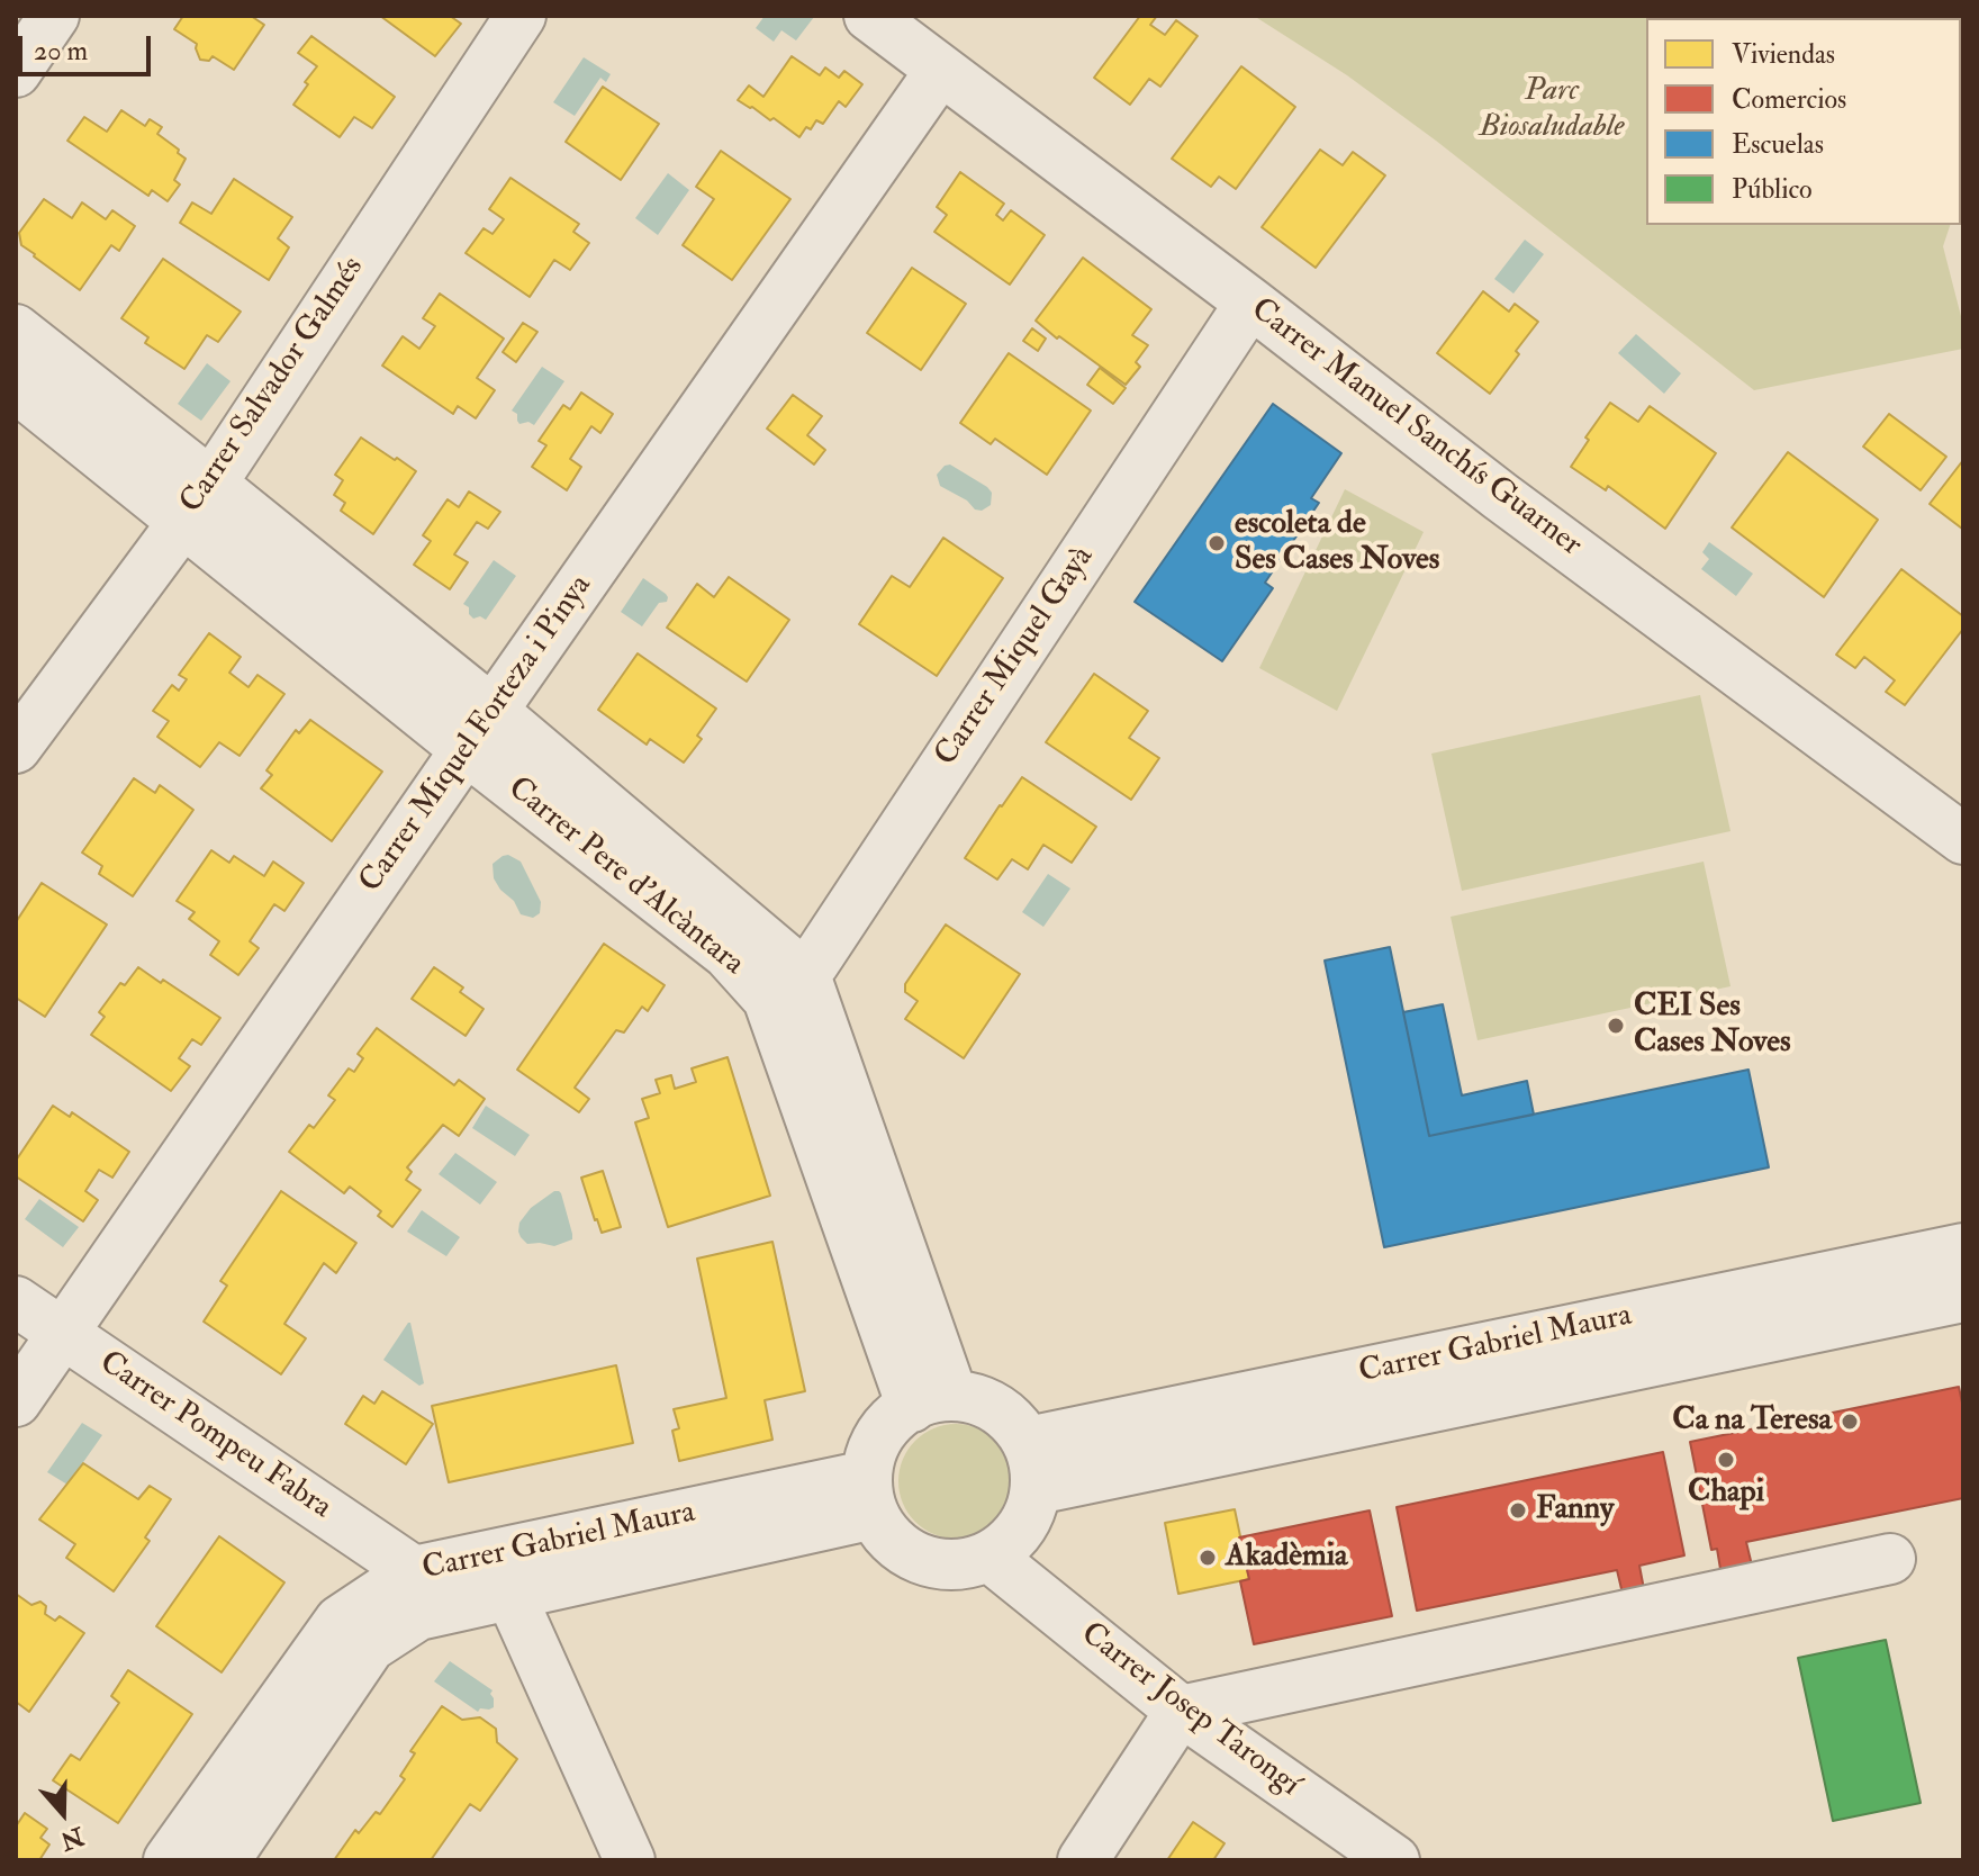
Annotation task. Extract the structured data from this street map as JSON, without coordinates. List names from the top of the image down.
{
  "streets": {
    "street": [
      "Carrer Salvador Galmés",
      "Carrer Manuel Sanchís Guarner",
      "Carrer Miquel Gayà",
      "Carrer Miquel Forteza i Pinya",
      "Carrer Pere d'Alcàntara",
      "Carrer Gabriel Maura",
      "Carrer Pompeu Fabra",
      "Carrer Josep Tarongí"
    ]
  },
  "crossings": [
    ["Carrer Salvador Galmés", "Carrer Pere d'Alcàntara"],
    ["Carrer Manuel Sanchís Guarner", "Carrer Miquel Gayà"],
    ["Carrer Manuel Sanchís Guarner", "Carrer Miquel Forteza i Pinya"],
    ["Carrer Miquel Gayà", "Carrer Pere d'Alcàntara"],
    ["Carrer Miquel Forteza i Pinya", "Carrer Pere d'Alcàntara"],
    ["Carrer Miquel Forteza i Pinya", "Carrer Pompeu Fabra"],
    ["Carrer Gabriel Maura", "Carrer Pompeu Fabra"],
    ["Carrer Gabriel Maura", "Carrer Josep Tarongí"]
  ],
  "parks": ["Parc Biosaludable"],
  "places": [
    "escoleta de Ses Cases Noves",
    "CEI Ses Cases Noves",
    "Ca na Teresa",
    "Chapi",
    "Fanny",
    "Akadèmia"
  ],
  "legend": [
    "Viviendas",
    "Comercios",
    "Escuelas",
    "Público"
  ],
  "scale_bar": "20 m",
  "north": "bottom"
}
